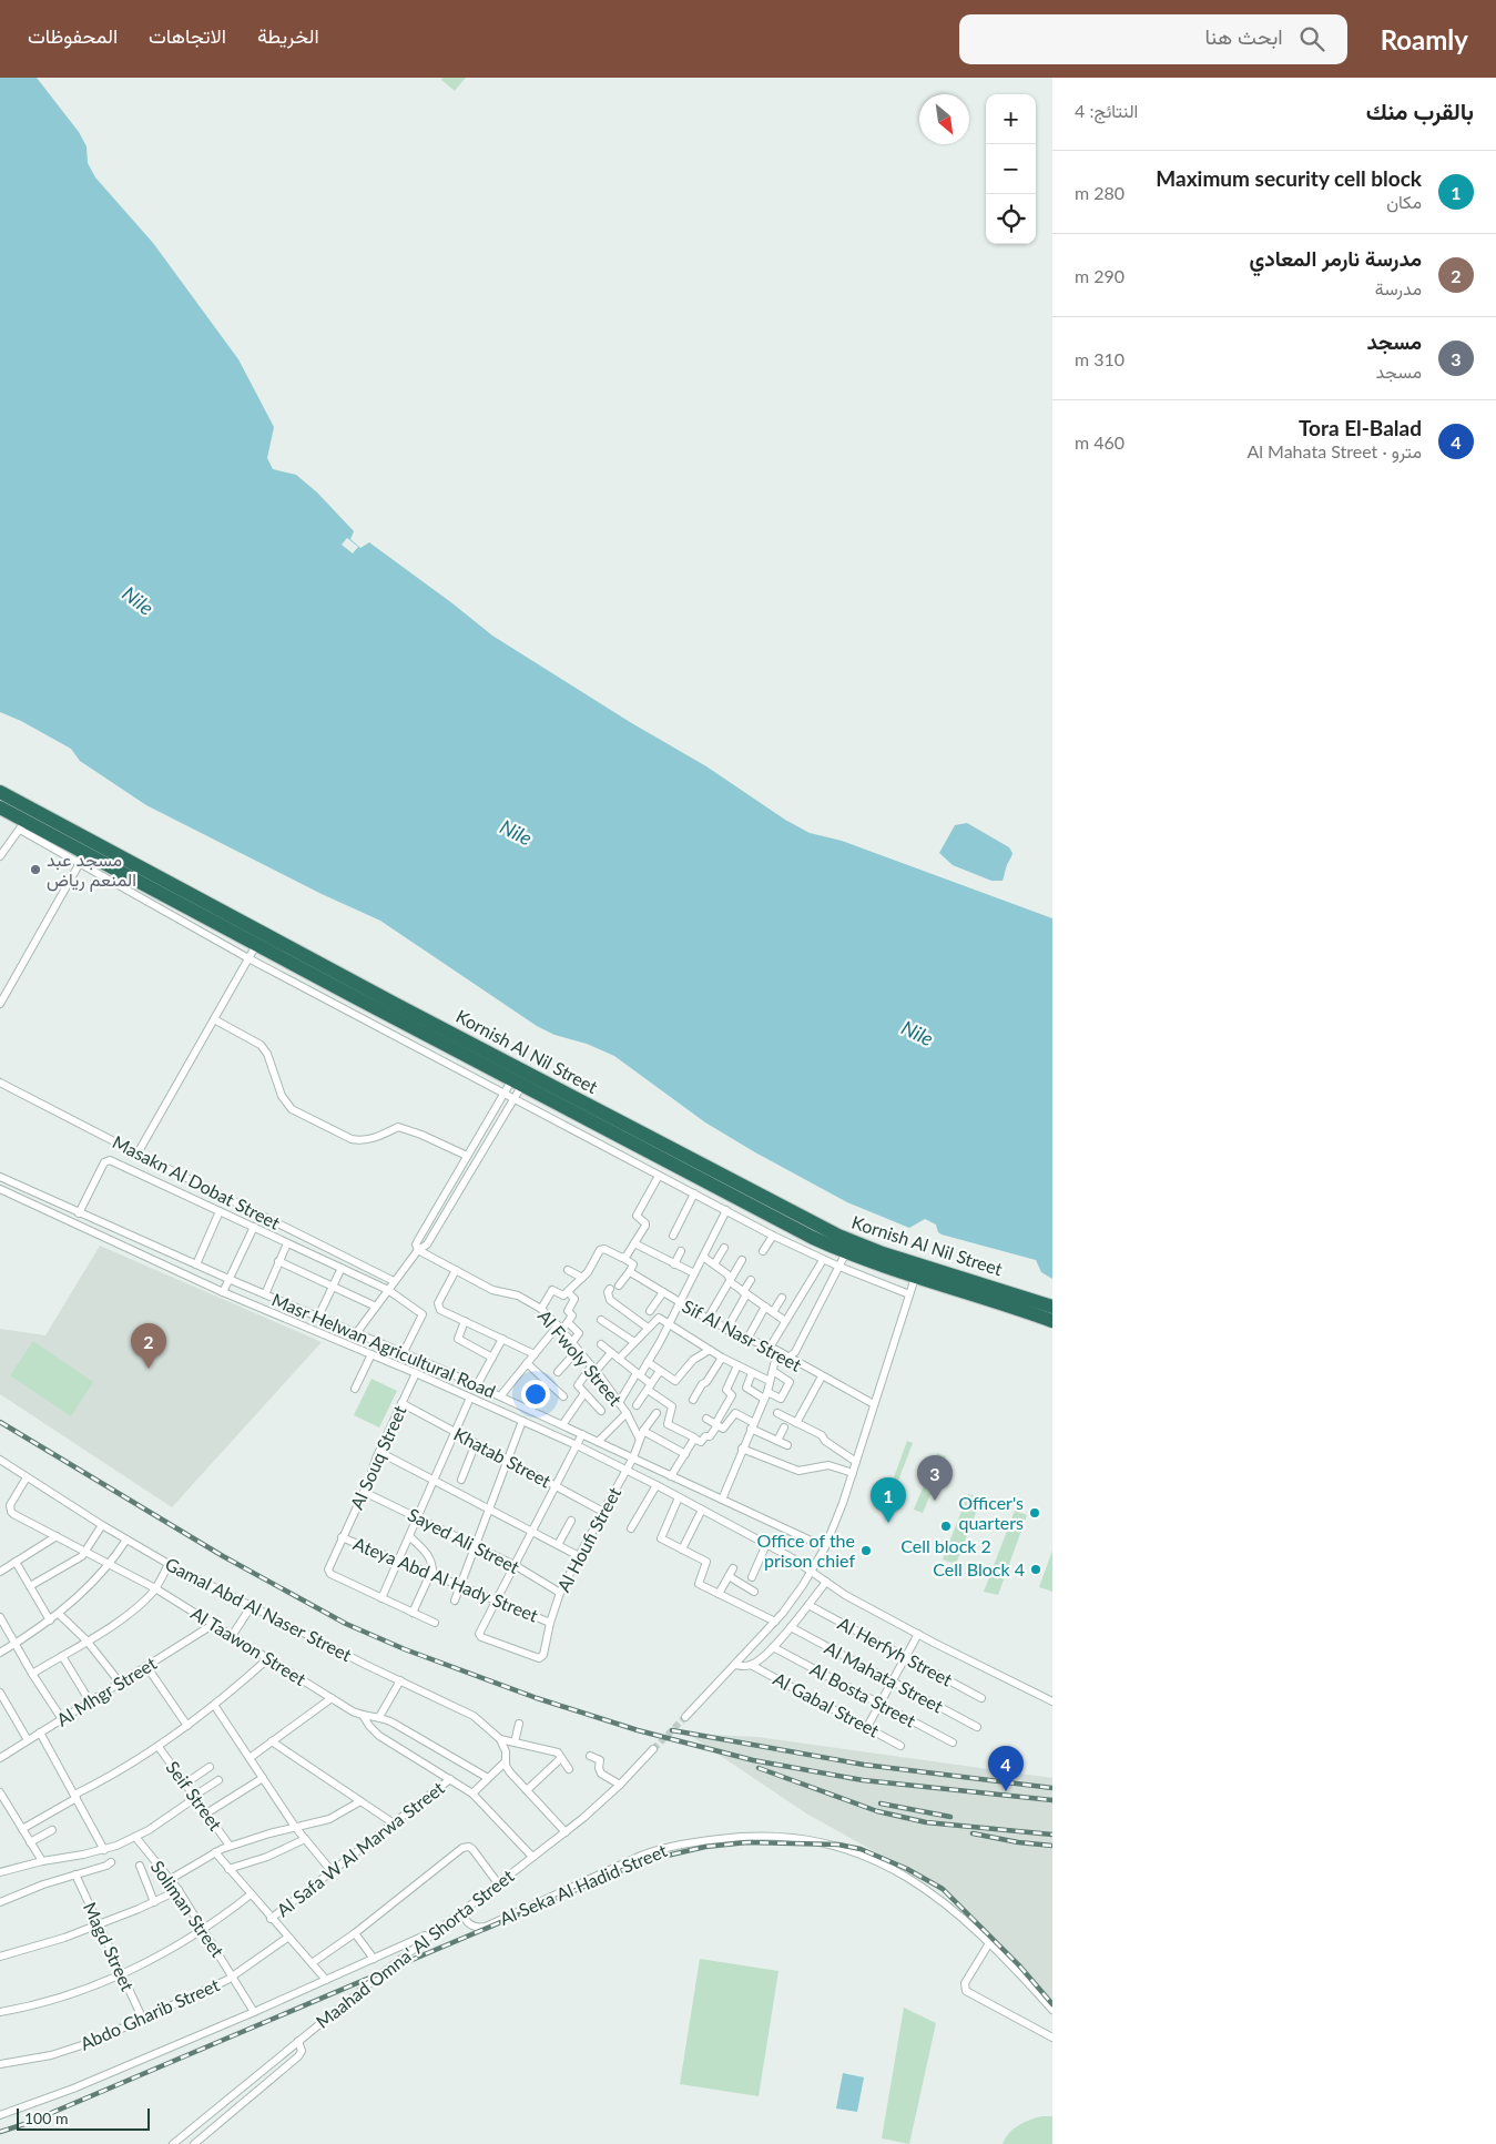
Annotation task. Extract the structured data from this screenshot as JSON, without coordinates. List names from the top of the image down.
{
  "streets": {
    "highway": ["Kornish Al Nil Street"],
    "street": [
      "Masakn Al Dobat Street",
      "Sif Al Nasr Street",
      "Masr Helwan Agricultural Road",
      "Al Fwoly Street",
      "Al Souq Street",
      "Khatab Street",
      "Al Houfi Street",
      "Sayed Ali Street",
      "Ateya Abd Al Hady Street",
      "Gamal Abd Al Naser Street",
      "Al Taawon Street",
      "Al Herfyh Street",
      "Al Mahata Street",
      "Al Mhgr Street",
      "Al Bosta Street",
      "Al Gabal Street",
      "Seif Street",
      "Al Safa W Al Marwa Street",
      "Al Seka Al Hadid Street",
      "Soliman Street",
      "Magd Street",
      "Maahad Omna' Al Shorta Street",
      "Abdo Gharib Street"
    ]
  },
  "crossings": [
    ["Masr Helwan Agricultural Road", "Al Souq Street"],
    ["Masr Helwan Agricultural Road", "Al Houfi Street"],
    ["Al Fwoly Street", "Al Houfi Street"],
    ["Al Souq Street", "Khatab Street"],
    ["Al Souq Street", "Sayed Ali Street"],
    ["Al Souq Street", "Ateya Abd Al Hady Street"],
    ["Khatab Street", "Al Houfi Street"],
    ["Al Houfi Street", "Sayed Ali Street"],
    ["Al Houfi Street", "Ateya Abd Al Hady Street"],
    ["Gamal Abd Al Naser Street", "Al Taawon Street"],
    ["Gamal Abd Al Naser Street", "Maahad Omna' Al Shorta Street"],
    ["Al Taawon Street", "Al Mhgr Street"],
    ["Al Seka Al Hadid Street", "Maahad Omna' Al Shorta Street"],
    ["Soliman Street", "Abdo Gharib Street"],
    ["Magd Street", "Abdo Gharib Street"]
  ],
  "water": ["Nile"],
  "places": [
    "مسجد عبد المنعم رياض",
    "Officer's quarters",
    "Cell block 2",
    "Office of the prison chief",
    "Cell Block 4"
  ],
  "scale_bar": "100 m",
  "north": "bottom right",
  "page": {
    "header": "Roamly",
    "search": "ابحث هنا",
    "nav": ["الخريطة", "الاتجاهات", "المحفوظات"],
    "heading": ["بالقرب منك", "النتائج: 4"],
    "map_buttons": ["+", "−"],
    "list": [
      {
        "mark": "1",
        "name": "Maximum security cell block",
        "note": "مكان",
        "value": "280 m"
      },
      {
        "mark": "2",
        "name": "مدرسة نارمر المعادي",
        "note": "مدرسة",
        "value": "290 m"
      },
      {
        "mark": "3",
        "name": "مسجد",
        "note": "مسجد",
        "value": "310 m"
      },
      {
        "mark": "4",
        "name": "Tora El-Balad",
        "note": "مترو · Al Mahata Street",
        "value": "460 m"
      }
    ],
    "pins": [
      "2",
      "3",
      "1",
      "4"
    ],
    "scale": "100 m"
  }
}
